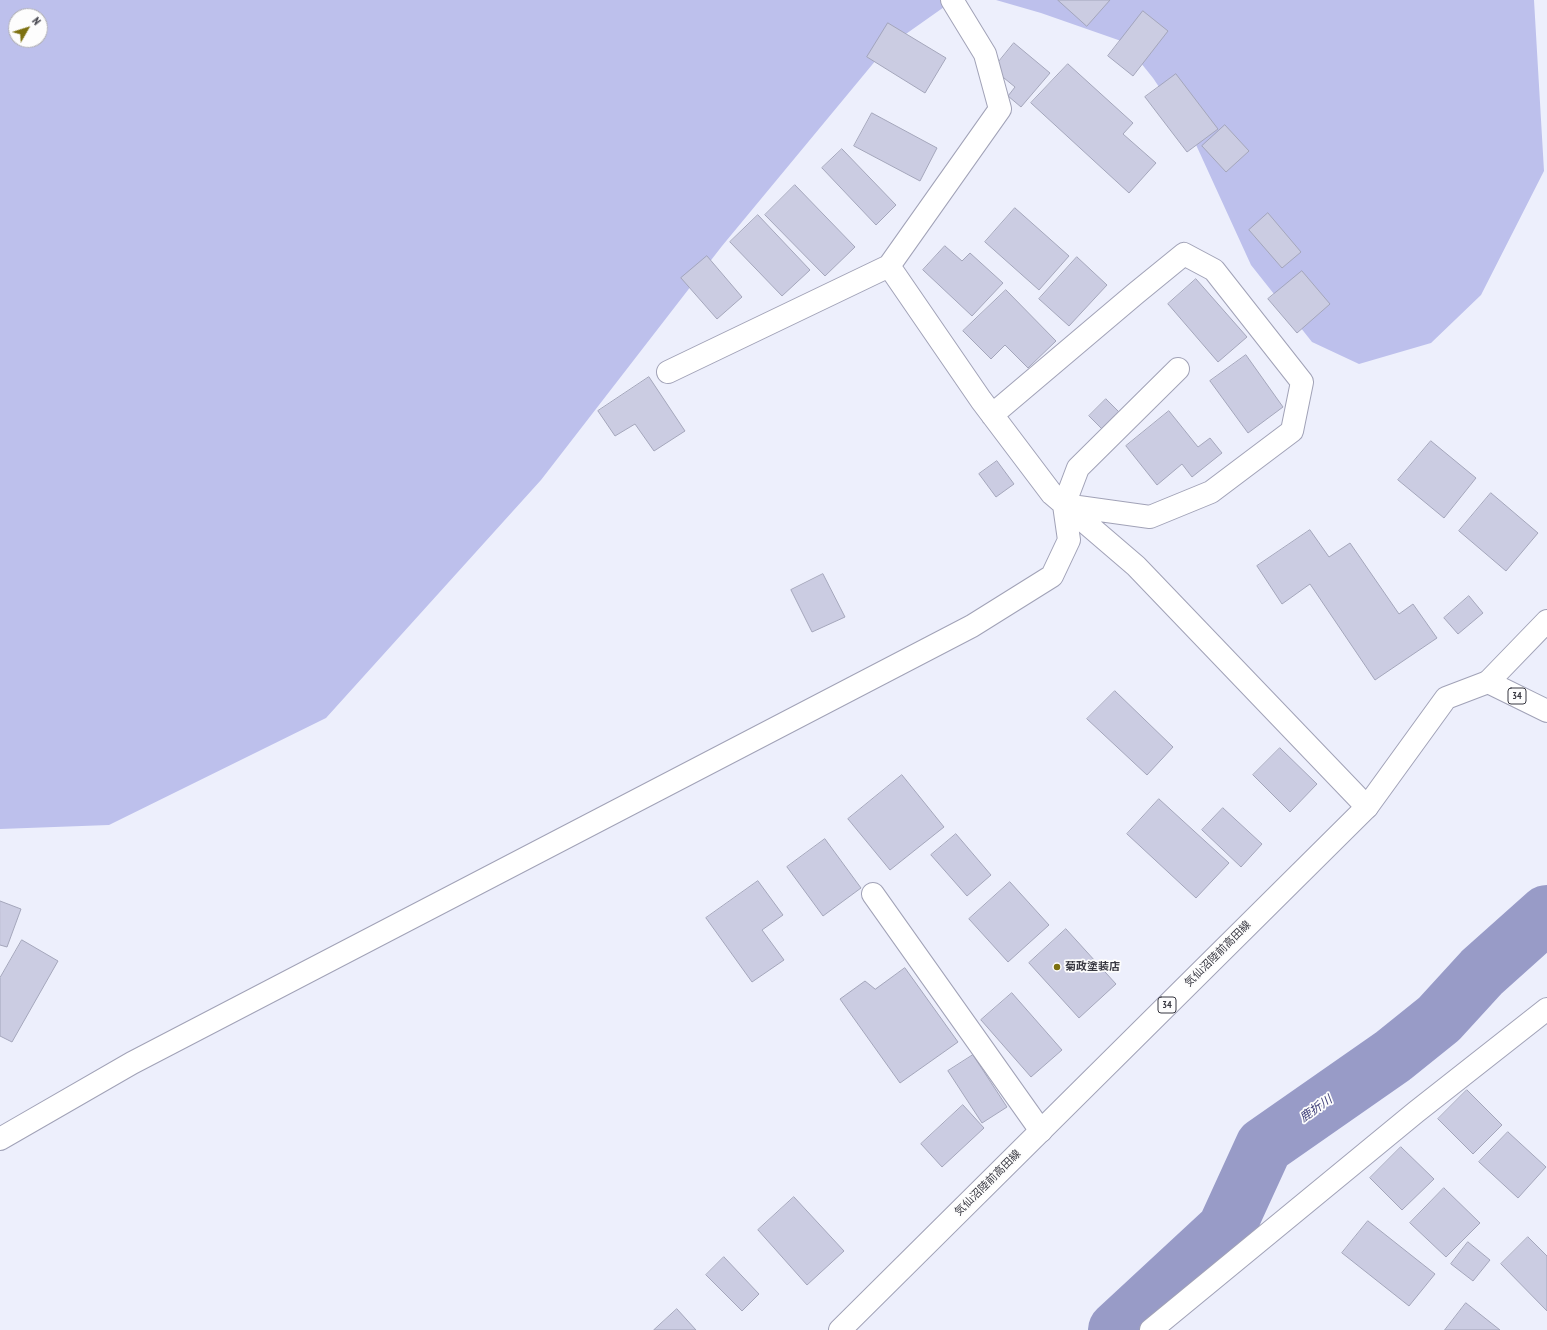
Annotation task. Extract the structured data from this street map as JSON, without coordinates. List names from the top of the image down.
{
  "streets": {
    "street": ["34", "気仙沼陸前高田線"]
  },
  "crossings": [
    ["34", "気仙沼陸前高田線"]
  ],
  "water": ["鹿折川"],
  "places": ["菊政塗装店"],
  "north": "top right"
}
